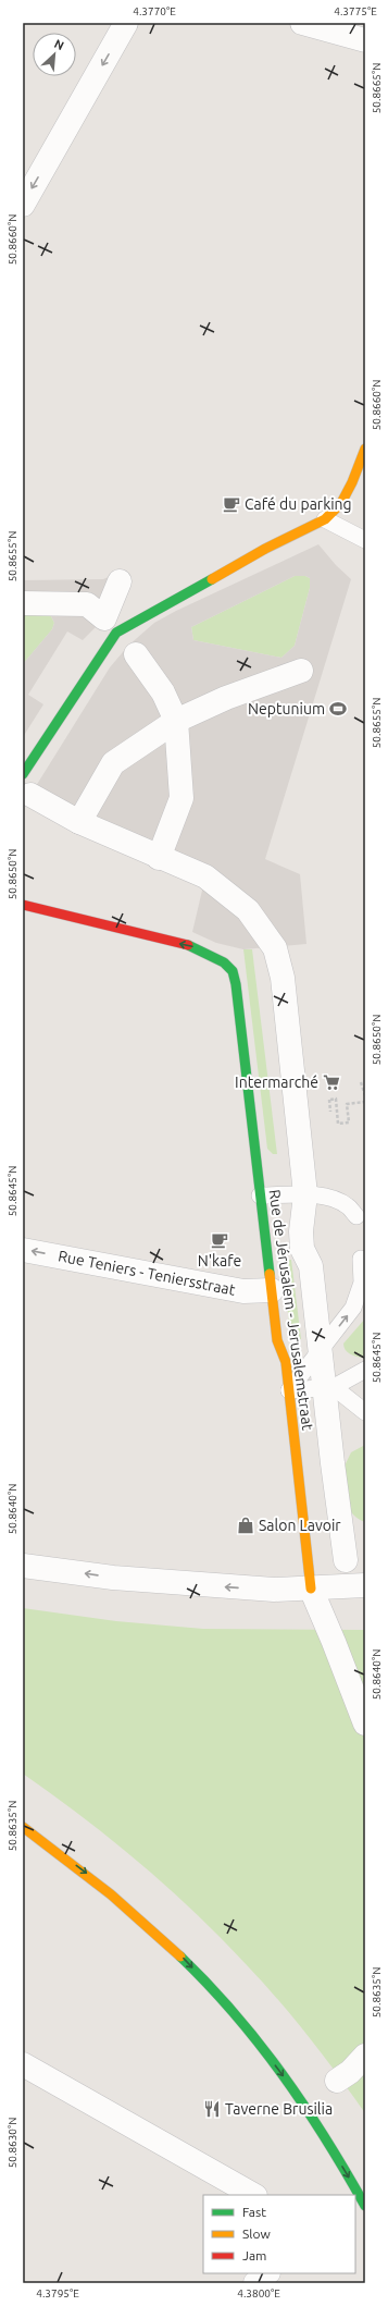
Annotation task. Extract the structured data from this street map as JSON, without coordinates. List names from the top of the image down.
{
  "streets": {
    "street": ["Rue Teniers - Teniersstraat", "Rue de Jérusalem - Jerusalemstraat"]
  },
  "crossings": [
    ["Rue Teniers - Teniersstraat", "Rue de Jérusalem - Jerusalemstraat"]
  ],
  "one_way": ["Rue Teniers - Teniersstraat", "Rue de Jérusalem - Jerusalemstraat"],
  "places": {
    "cafe": ["Café du parking", "N'kafe"],
    "sports": ["Neptunium"],
    "supermarket": ["Intermarché"],
    "shop": ["Salon Lavoir"],
    "restaurant": ["Taverne Brusilia"]
  },
  "legend": ["Fast", "Slow", "Jam"],
  "north": "top right",
  "coordinates": [
    "4.3770°E",
    "4.3775°E",
    "50.8665°N",
    "50.8660°N",
    "50.8655°N",
    "50.8650°N",
    "50.8645°N",
    "50.8640°N",
    "50.8635°N",
    "50.8630°N",
    "4.3795°E",
    "4.3800°E"
  ]
}
